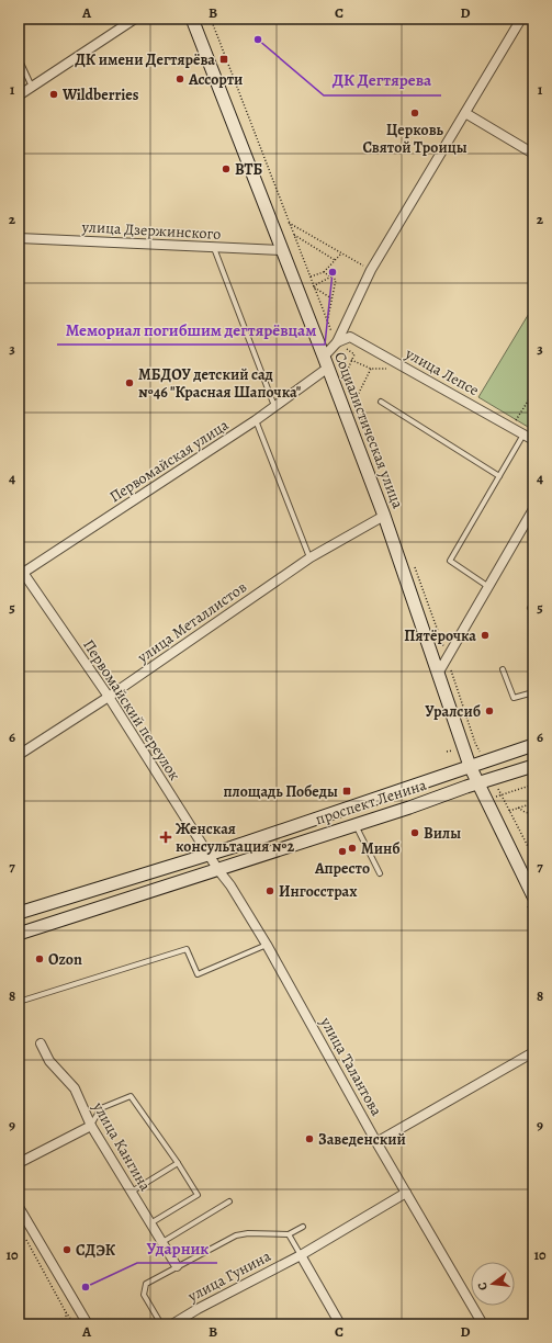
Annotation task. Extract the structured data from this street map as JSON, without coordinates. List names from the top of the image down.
{
  "streets": {
    "main road": ["Социалистическая улица", "проспект Ленина"],
    "street": [
      "улица Дзержинского",
      "улица Лепсе",
      "Первомайская улица",
      "улица Металлистов",
      "Первомайский переулок",
      "улица Талантова",
      "улица Кангина",
      "улица Гунина"
    ]
  },
  "crossings": [
    ["улица Дзержинского", "Социалистическая улица"],
    ["улица Лепсе", "Первомайская улица"],
    ["Социалистическая улица", "Первомайская улица"],
    ["Социалистическая улица", "улица Металлистов"],
    ["Социалистическая улица", "проспект Ленина"],
    ["Первомайская улица", "Первомайский переулок"],
    ["улица Металлистов", "Первомайский переулок"],
    ["Первомайский переулок", "проспект Ленина"],
    ["Первомайский переулок", "улица Талантова"],
    ["проспект Ленина", "улица Талантова"],
    ["улица Талантова", "улица Гунина"]
  ],
  "places": {
    "other": [
      "ДК Дегтярева",
      "Ассорти",
      "Wildberries",
      "Церковь Святой Троицы",
      "ВТБ",
      "Мемориал погибшим дегтярёвцам",
      "МБДОУ детский сад №46 \"Красная Шапочка\"",
      "Пятёрочка",
      "Уралсиб",
      "Вилы",
      "Минб",
      "Апресто",
      "Ингосстрах",
      "Ozon",
      "Заведенский",
      "СДЭК",
      "Ударник"
    ],
    "transit": ["ДК имени Дегтярёва", "площадь Победы"],
    "health": ["Женская консультация №2"]
  },
  "north": "left",
  "grid": {
    "columns": [
      "A",
      "B",
      "C",
      "D"
    ],
    "rows": [
      "1",
      "2",
      "3",
      "4",
      "5",
      "6",
      "7",
      "8",
      "9",
      "10"
    ]
  }
}
